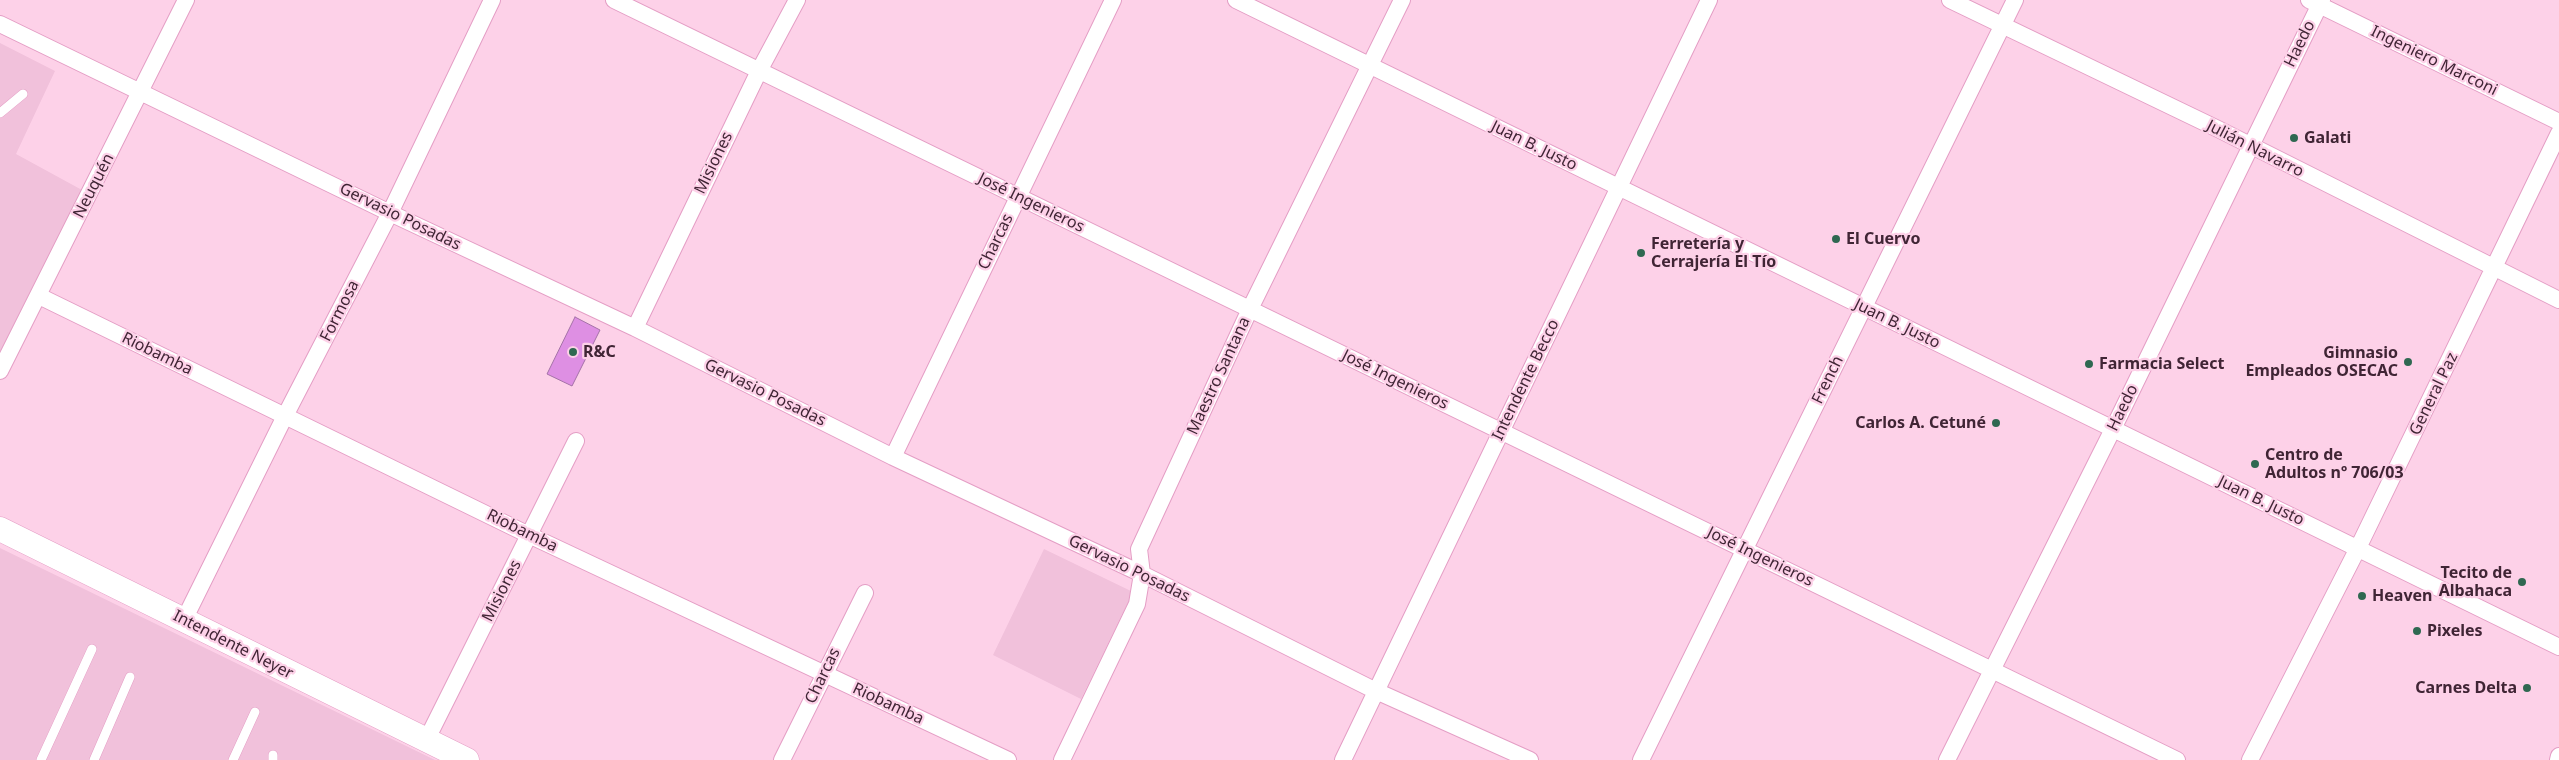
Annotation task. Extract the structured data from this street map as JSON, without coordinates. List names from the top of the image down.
{
  "streets": {
    "street": [
      "Haedo",
      "Ingeniero Marconi",
      "Juan B. Justo",
      "Julián Navarro",
      "Misiones",
      "Neuquén",
      "José Ingenieros",
      "Gervasio Posadas",
      "Charcas",
      "Formosa",
      "Riobamba",
      "Maestro Santana",
      "Intendente Becco",
      "French",
      "General Paz",
      "Intendente Neyer"
    ]
  },
  "crossings": [
    ["Haedo", "Ingeniero Marconi"],
    ["Haedo", "Juan B. Justo"],
    ["Haedo", "Julián Navarro"],
    ["Haedo", "José Ingenieros"],
    ["Juan B. Justo", "Maestro Santana"],
    ["Juan B. Justo", "Intendente Becco"],
    ["Juan B. Justo", "French"],
    ["Juan B. Justo", "General Paz"],
    ["Julián Navarro", "French"],
    ["Julián Navarro", "General Paz"],
    ["Misiones", "José Ingenieros"],
    ["Misiones", "Gervasio Posadas"],
    ["Misiones", "Riobamba"],
    ["Misiones", "Intendente Neyer"],
    ["Neuquén", "Gervasio Posadas"],
    ["Neuquén", "Riobamba"],
    ["José Ingenieros", "Charcas"],
    ["José Ingenieros", "Maestro Santana"],
    ["José Ingenieros", "Intendente Becco"],
    ["José Ingenieros", "French"],
    ["Gervasio Posadas", "Charcas"],
    ["Gervasio Posadas", "Formosa"],
    ["Gervasio Posadas", "Maestro Santana"],
    ["Gervasio Posadas", "Intendente Becco"],
    ["Charcas", "Riobamba"],
    ["Formosa", "Riobamba"],
    ["Formosa", "Intendente Neyer"]
  ],
  "places": [
    "Galati",
    "El Cuervo",
    "Ferretería y Cerrajería El Tío",
    "R&C",
    "Gimnasio Empleados OSECAC",
    "Farmacia Select",
    "Carlos A. Cetuné",
    "Centro de Adultos nº 706/03",
    "Tecito de Albahaca",
    "Heaven",
    "Pixeles",
    "Carnes Delta"
  ]
}
